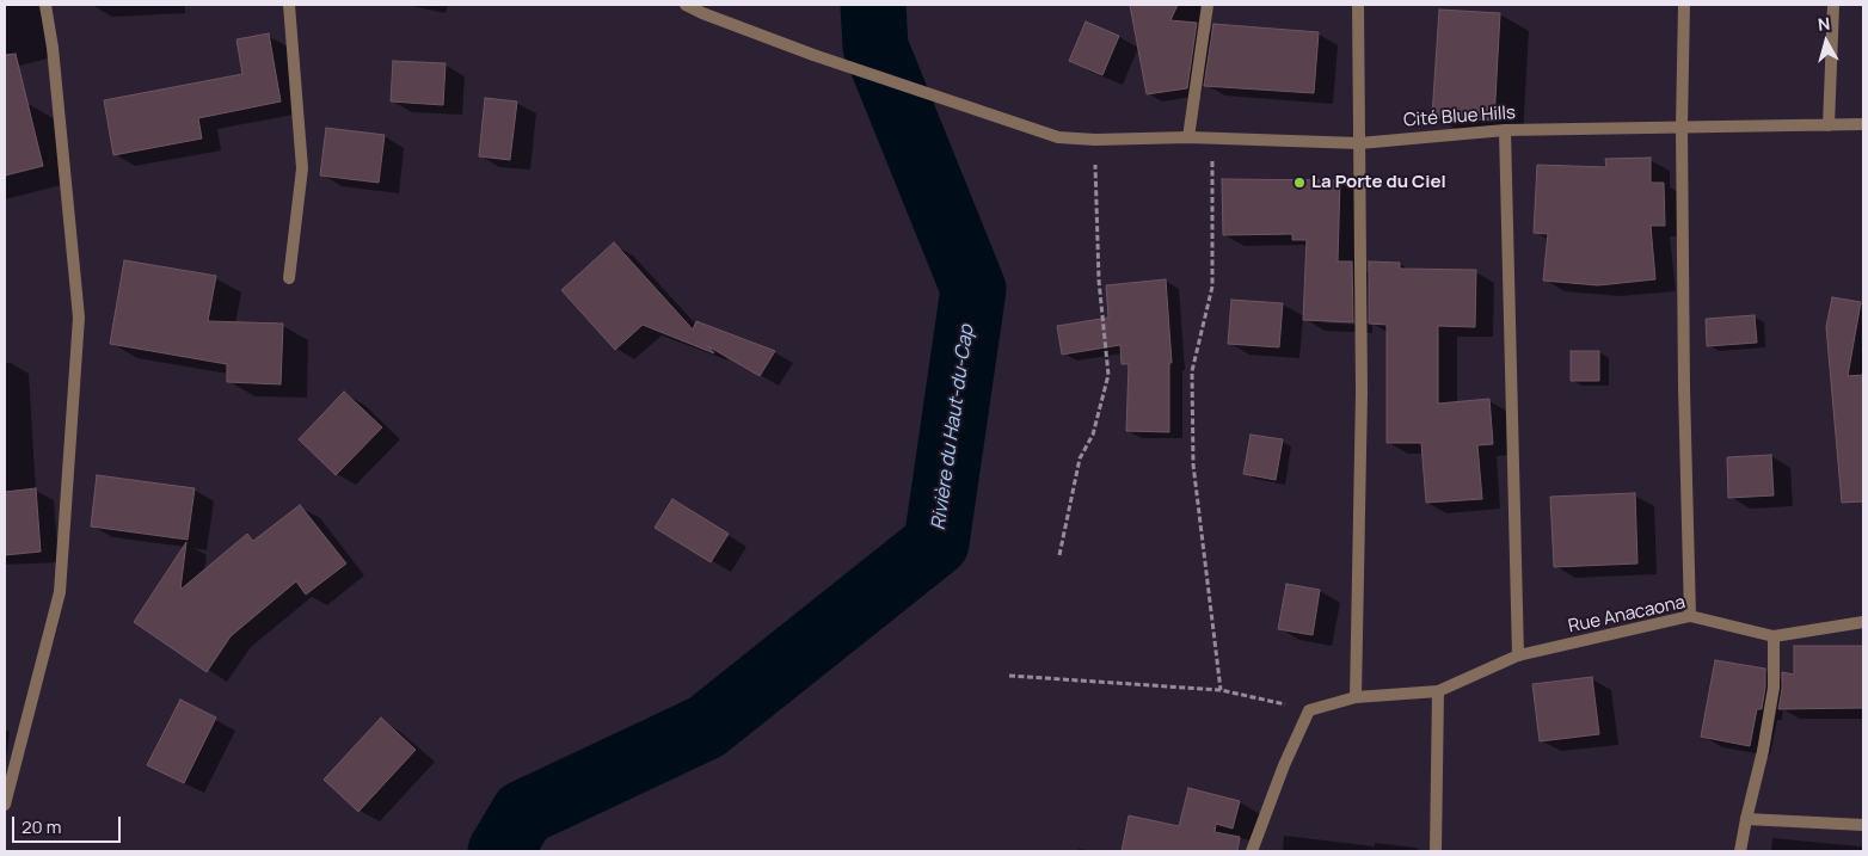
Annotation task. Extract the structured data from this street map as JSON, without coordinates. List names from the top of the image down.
{
  "streets": {
    "street": ["Cité Blue Hills", "Rue Anacaona"]
  },
  "water": ["Rivière du Haut-du-Cap"],
  "places": ["La Porte du Ciel"],
  "scale_bar": "20 m",
  "north": "top"
}
